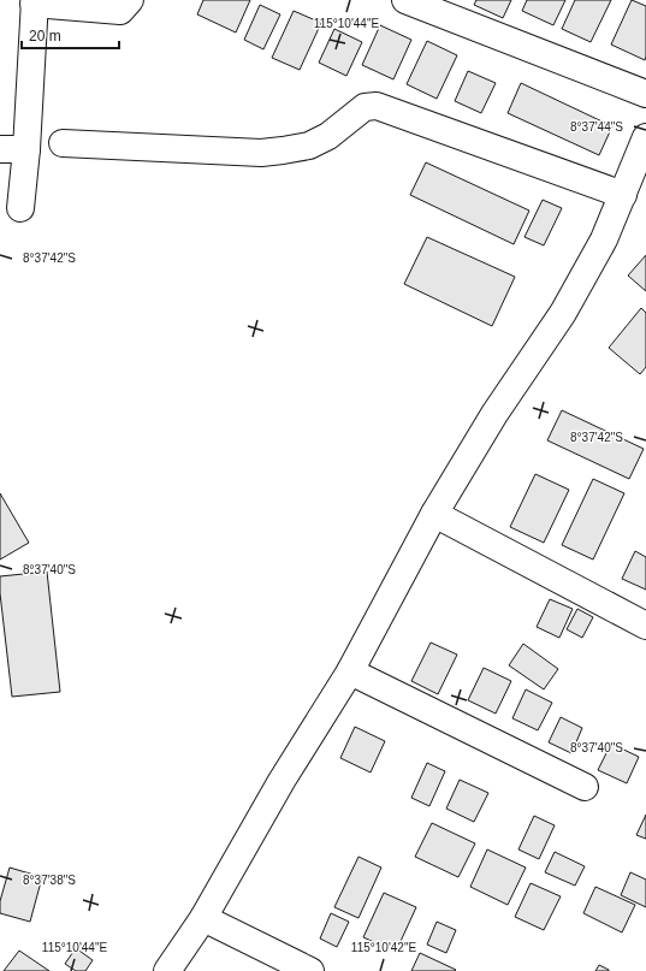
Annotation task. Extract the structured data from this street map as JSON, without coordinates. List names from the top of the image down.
{
  "scale_bar": "20 m",
  "coordinates": [
    "115°10'44\"E",
    "8°37'44\"S",
    "8°37'42\"S",
    "8°37'40\"S",
    "8°37'38\"S",
    "115°10'42\"E"
  ]
}
